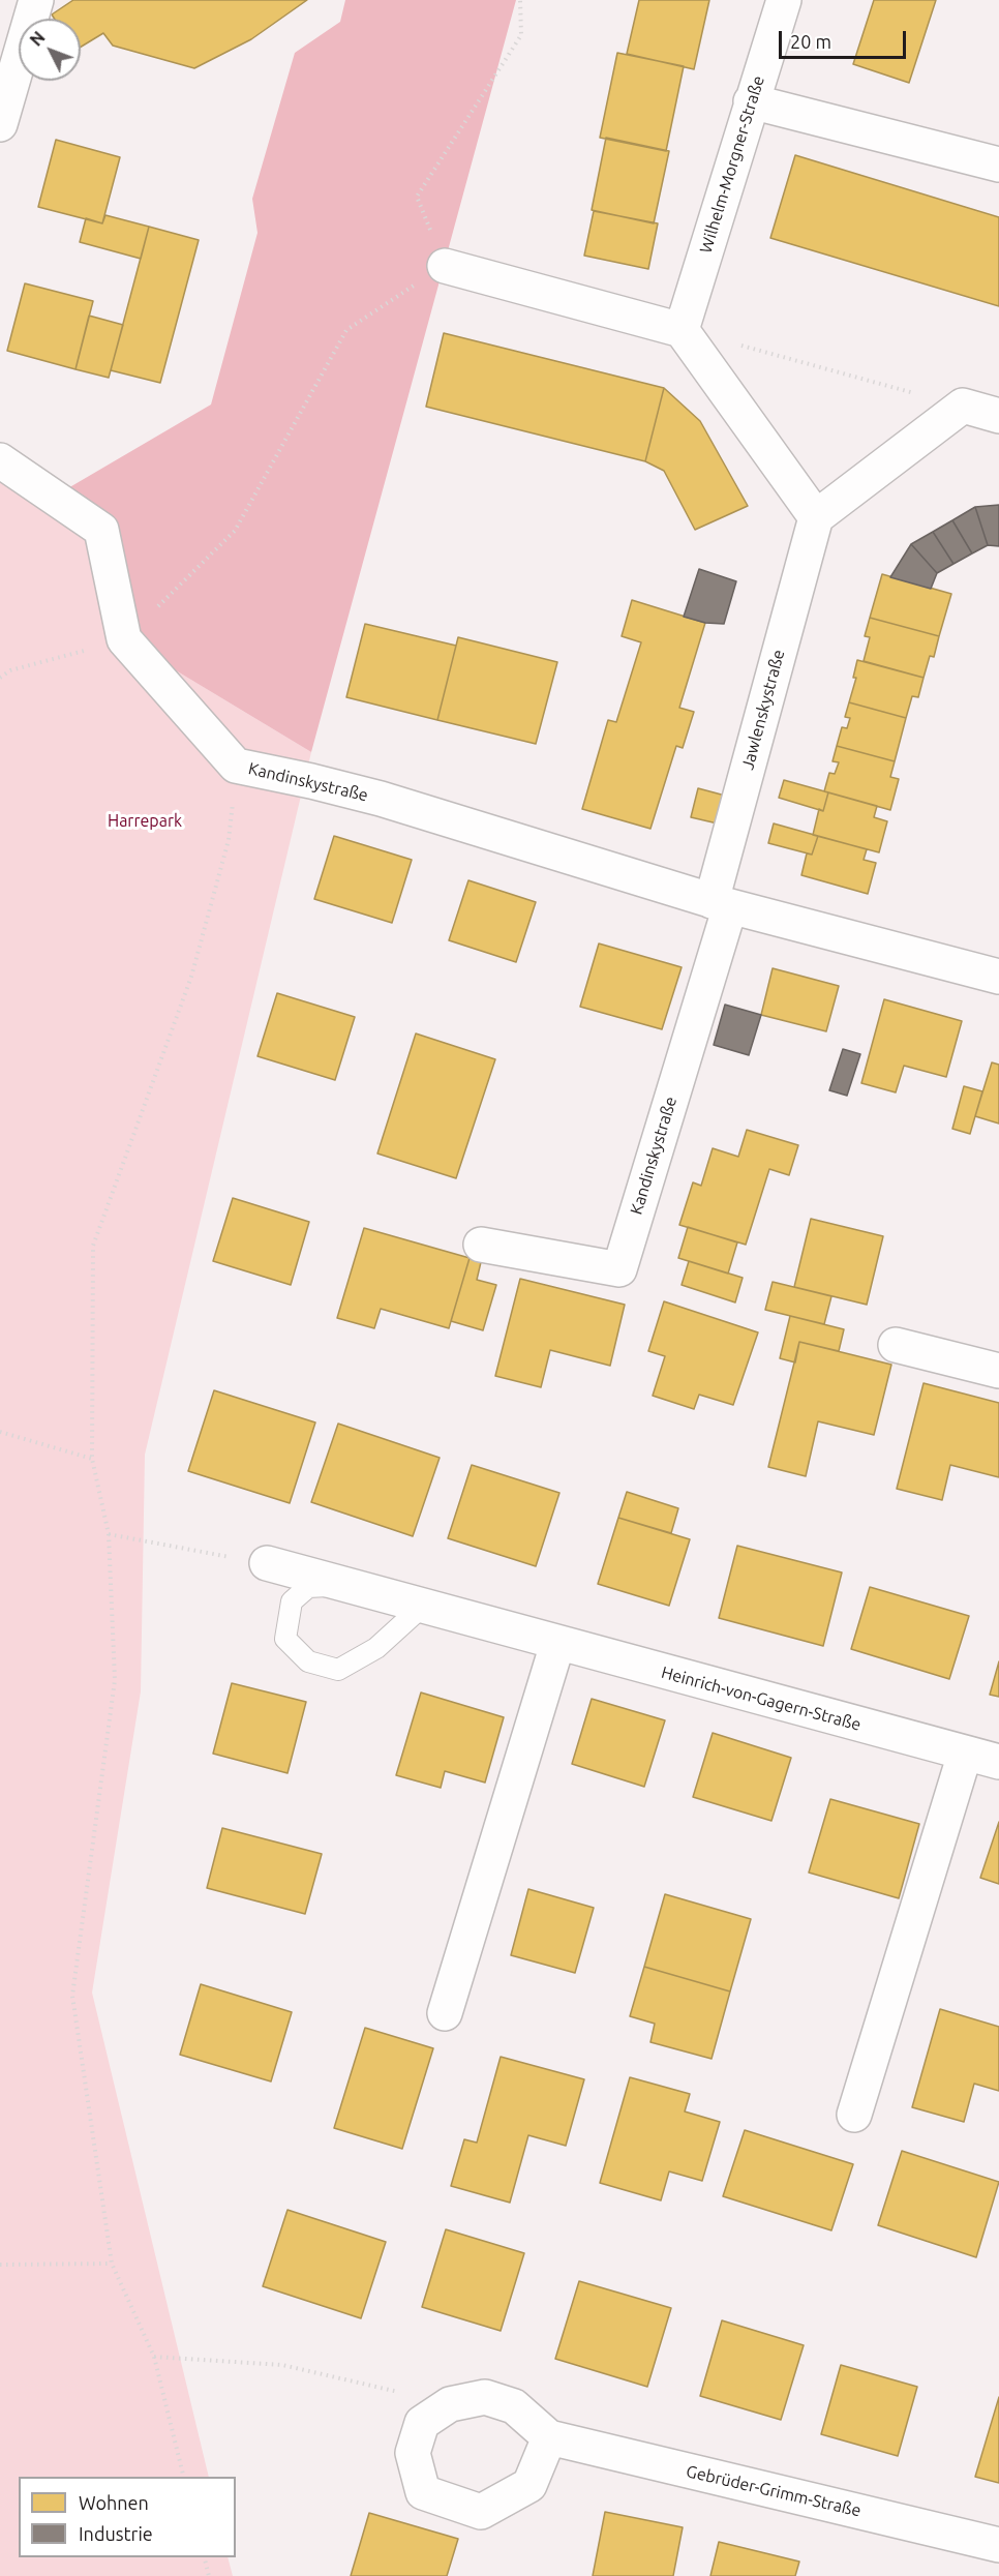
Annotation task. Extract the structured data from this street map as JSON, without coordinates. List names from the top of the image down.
{
  "streets": {
    "street": [
      "Wilhelm-Morgner-Straße",
      "Jawlenskystraße",
      "Kandinskystraße",
      "Heinrich-von-Gagern-Straße",
      "Gebrüder-Grimm-Straße"
    ]
  },
  "crossings": [
    ["Jawlenskystraße", "Kandinskystraße"]
  ],
  "parks": ["Harrepark"],
  "legend": ["Wohnen", "Industrie"],
  "scale_bar": "20 m",
  "north": "top left"
}
